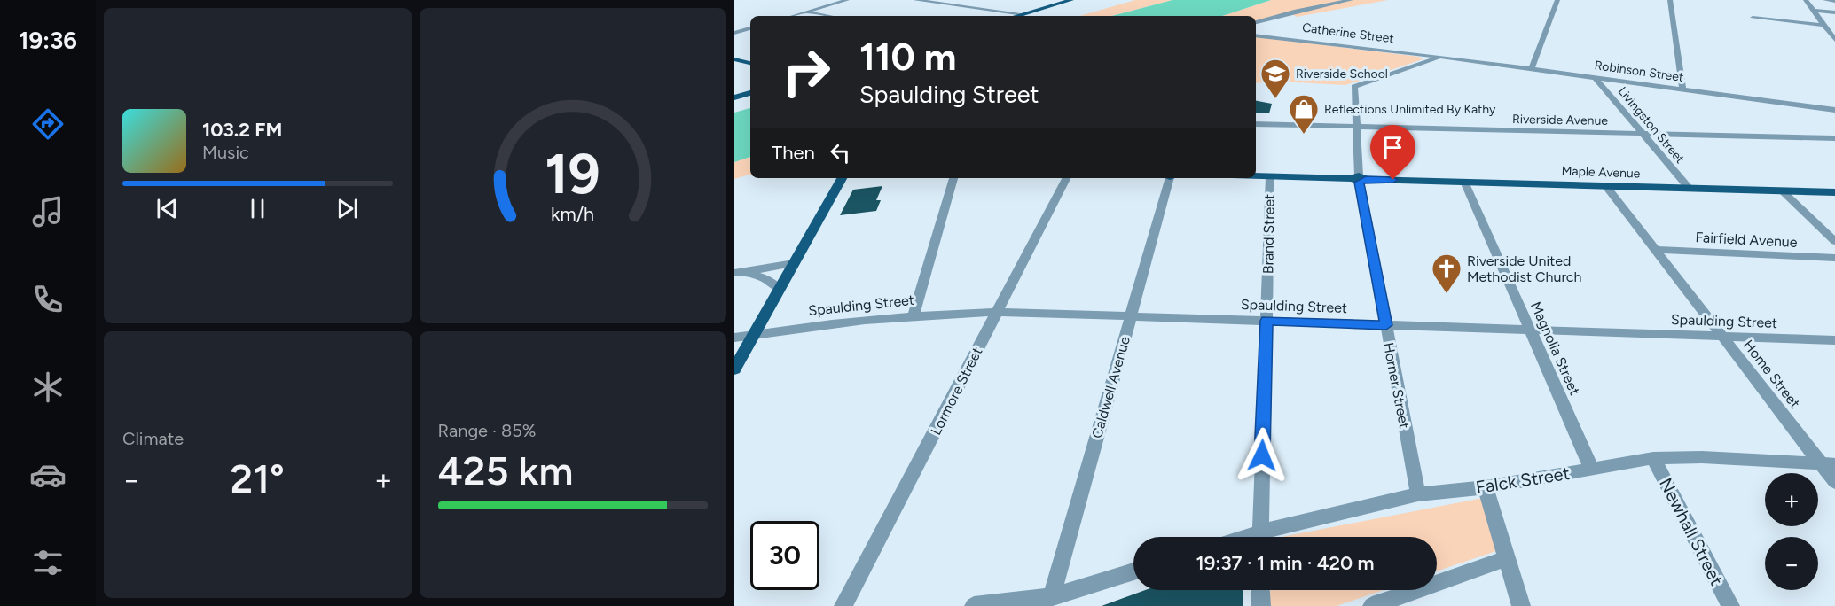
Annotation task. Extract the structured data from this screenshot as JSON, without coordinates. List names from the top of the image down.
{
  "streets": {
    "main road": ["Maple Avenue"],
    "street": [
      "Catherine Street",
      "Robinson Street",
      "Riverside Avenue",
      "Livingston Street",
      "Brand Street",
      "Fairfield Avenue",
      "Spaulding Street",
      "Magnolia Street",
      "Home Street",
      "Horner Street",
      "Caldwell Avenue",
      "Lormore Street",
      "Falck Street",
      "Newhall Street"
    ]
  },
  "crossings": [
    ["Catherine Street", "Robinson Street"],
    ["Catherine Street", "Horner Street"],
    ["Robinson Street", "Livingston Street"],
    ["Robinson Street", "Horner Street"],
    ["Riverside Avenue", "Livingston Street"],
    ["Riverside Avenue", "Horner Street"],
    ["Livingston Street", "Maple Avenue"],
    ["Maple Avenue", "Brand Street"],
    ["Maple Avenue", "Magnolia Street"],
    ["Maple Avenue", "Home Street"],
    ["Maple Avenue", "Horner Street"],
    ["Brand Street", "Spaulding Street"],
    ["Fairfield Avenue", "Home Street"],
    ["Spaulding Street", "Magnolia Street"],
    ["Spaulding Street", "Home Street"],
    ["Spaulding Street", "Horner Street"],
    ["Spaulding Street", "Caldwell Avenue"],
    ["Spaulding Street", "Lormore Street"],
    ["Magnolia Street", "Falck Street"],
    ["Home Street", "Falck Street"],
    ["Horner Street", "Falck Street"],
    ["Falck Street", "Newhall Street"]
  ],
  "places": {
    "school or university": ["Riverside School"],
    "shop": ["Reflections Unlimited By Kathy"],
    "church": ["Riverside United Methodist Church"]
  },
  "page": {
    "tabs": "19:36",
    "turn": ["110 m", "Spaulding Street"],
    "song": ["103.2 FM", "Music"],
    "then": "Then",
    "tile": [
      "Climate",
      ["Range · 85%", "425 km"]
    ],
    "heat": ["−", "21°", "+"],
    "map_buttons": ["+", "−"],
    "limit": "30",
    "trip": "19:37 · 1 min · 420 m",
    "gauge": ["19", "km/h"]
  }
}
